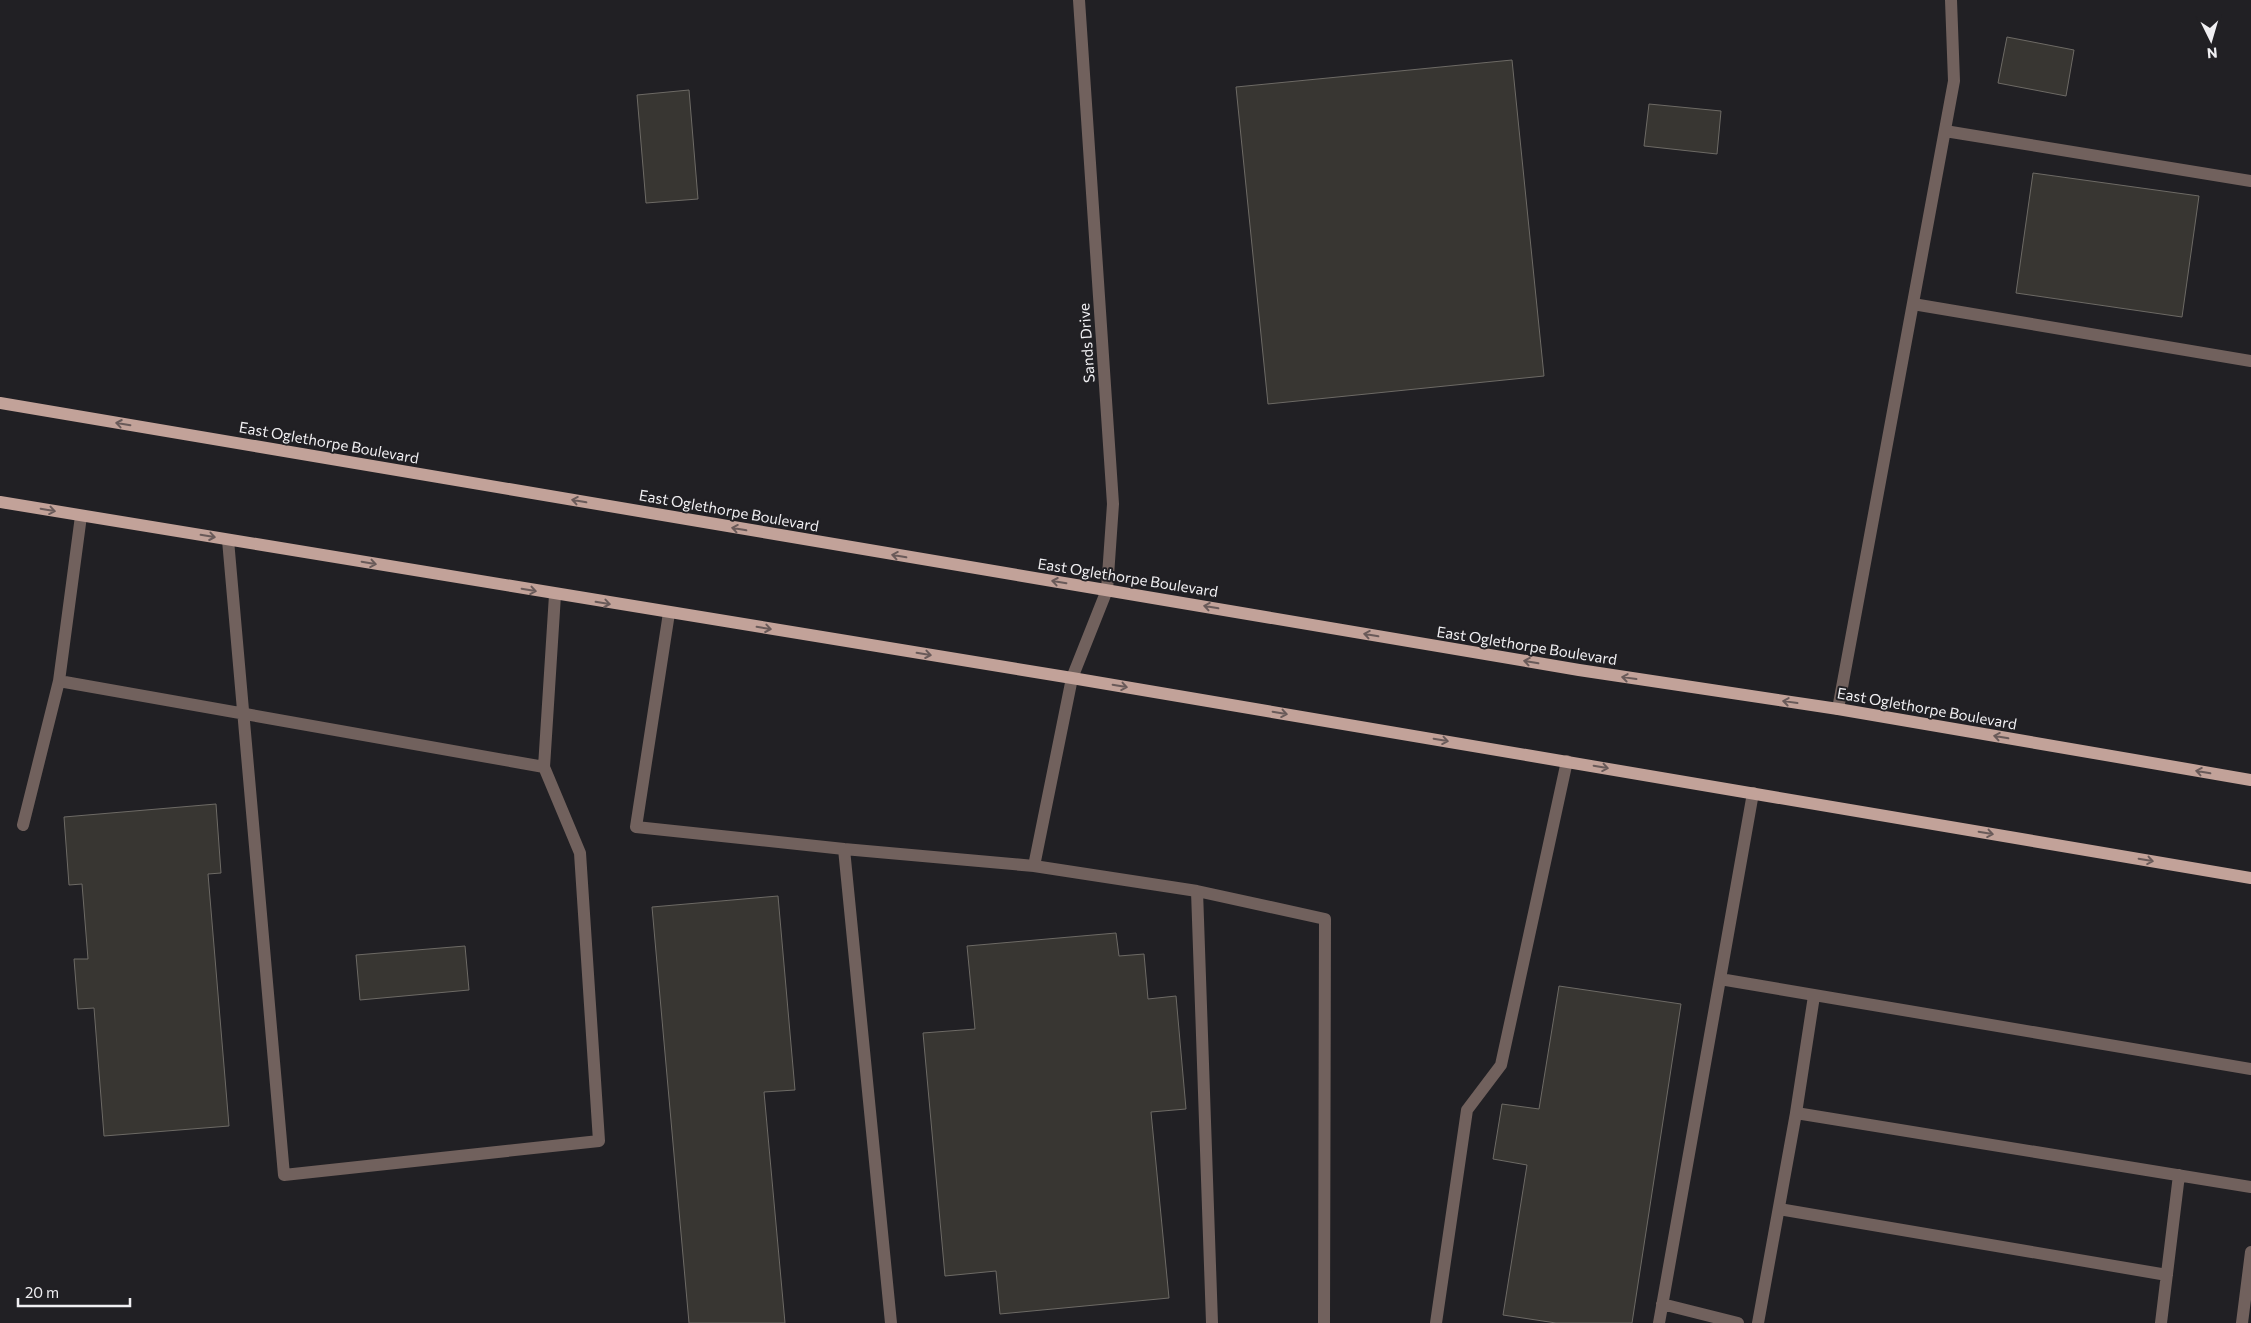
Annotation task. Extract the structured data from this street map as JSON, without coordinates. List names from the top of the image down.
{
  "streets": {
    "main road": ["East Oglethorpe Boulevard"],
    "street": ["Sands Drive"]
  },
  "crossings": [
    ["Sands Drive", "East Oglethorpe Boulevard"]
  ],
  "scale_bar": "20 m",
  "north": "bottom"
}
